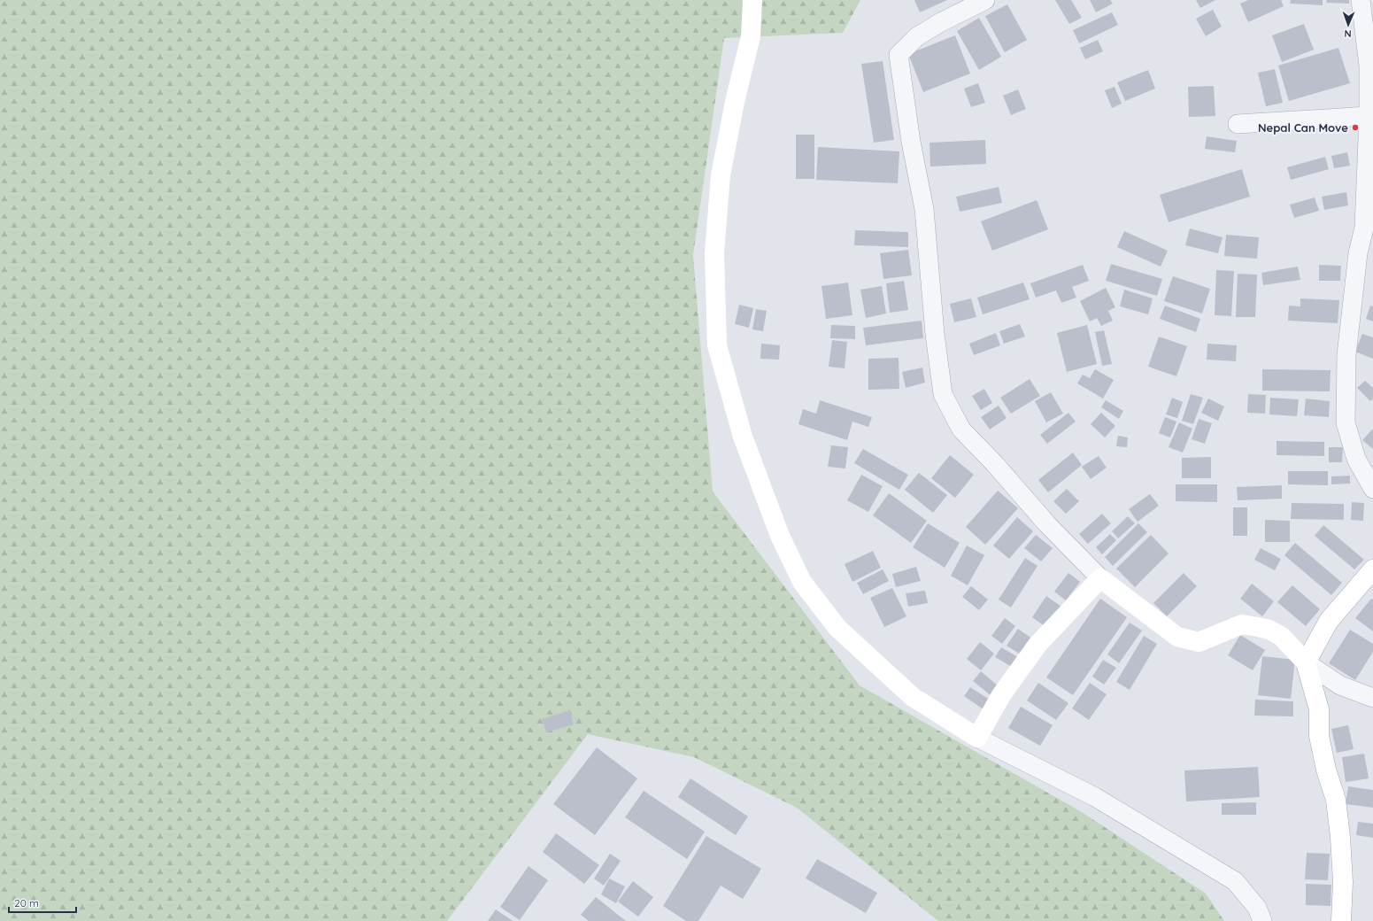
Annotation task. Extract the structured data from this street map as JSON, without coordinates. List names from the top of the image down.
{
  "places": ["Nepal Can Move"],
  "scale_bar": "20 m",
  "north": "bottom"
}
